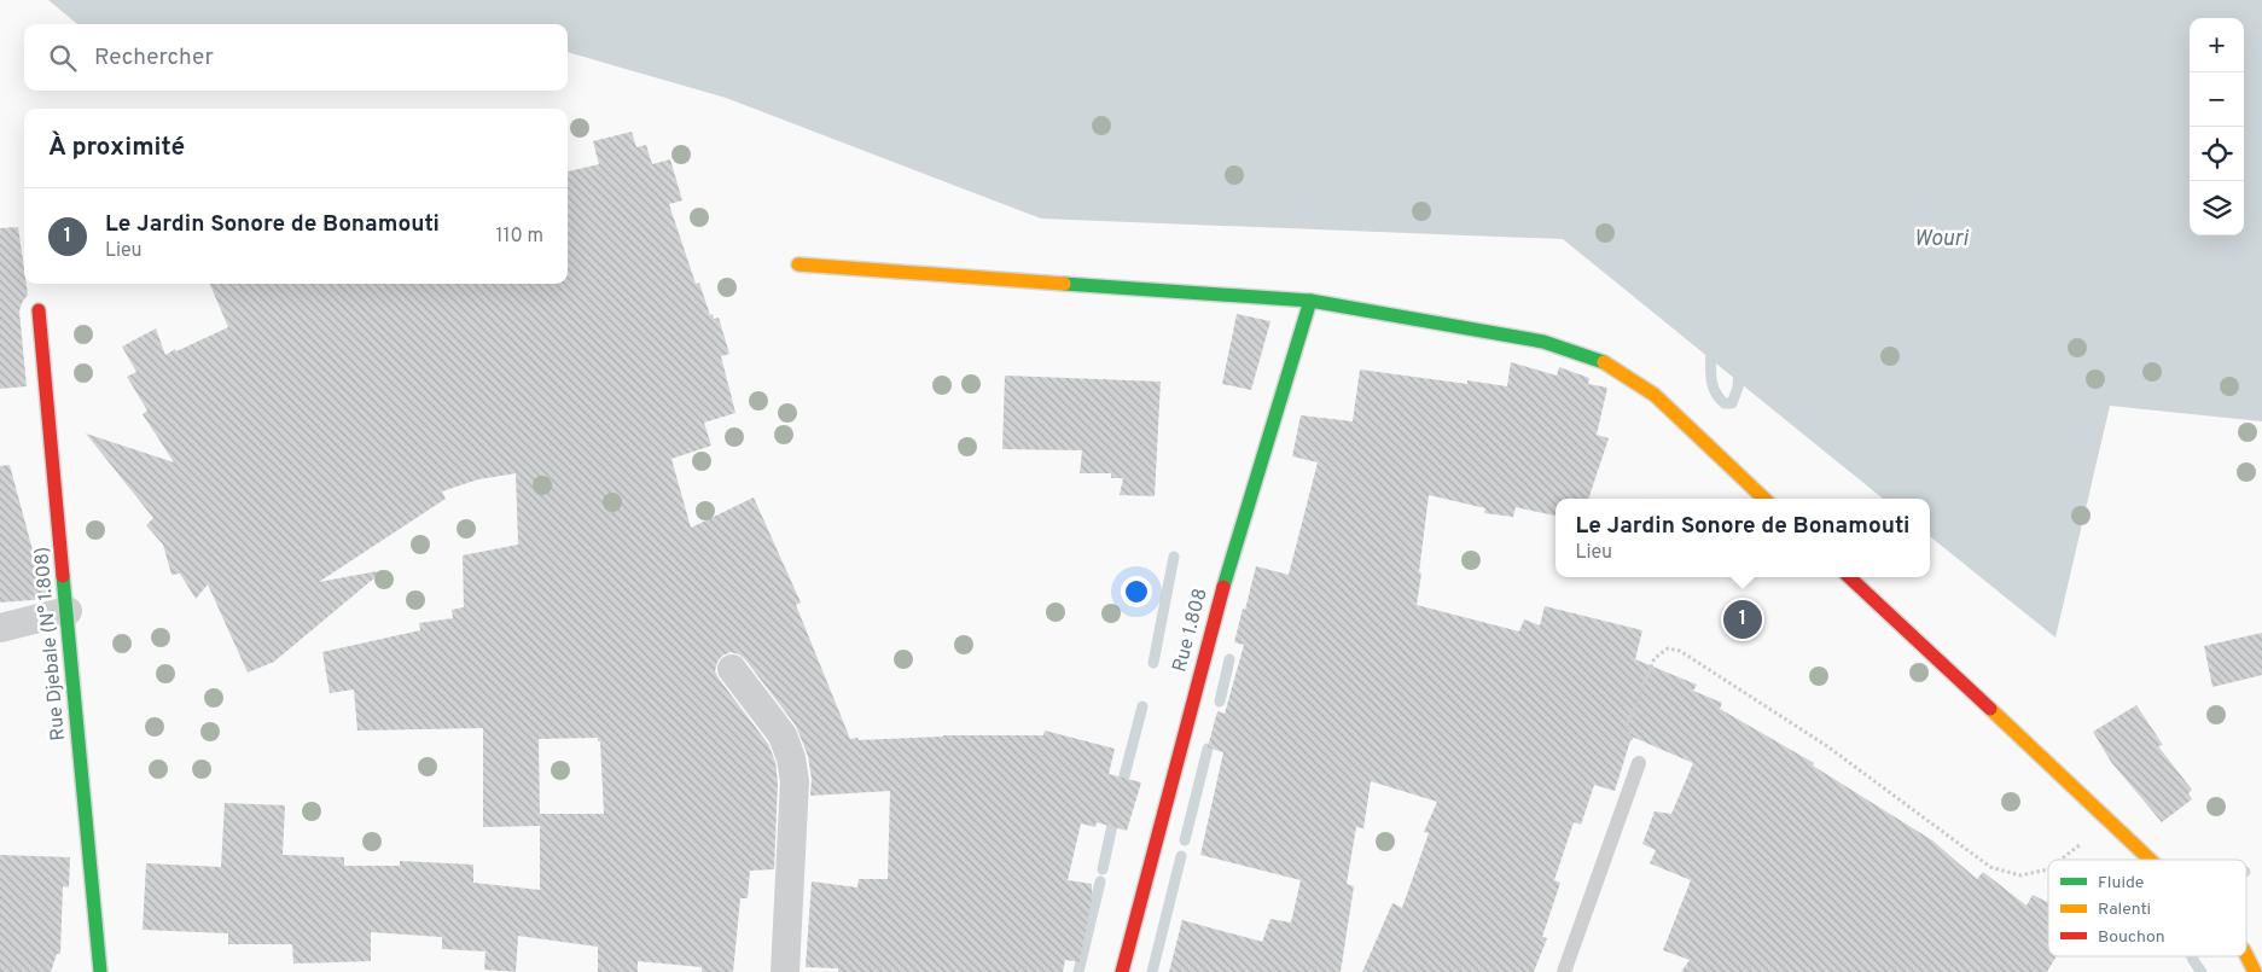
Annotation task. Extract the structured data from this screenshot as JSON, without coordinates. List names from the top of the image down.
{
  "streets": {
    "street": ["Rue 1.808", "Rue Djebale (N° 1.808)"]
  },
  "water": ["Wouri"],
  "legend": ["Fluide", "Ralenti", "Bouchon"],
  "page": {
    "map_buttons": ["+", "−"],
    "search": "Rechercher",
    "heading": "À proximité",
    "list": [
      {
        "mark": "1",
        "name": "Le Jardin Sonore de Bonamouti",
        "note": "Lieu",
        "value": "110 m"
      }
    ],
    "popup": ["Le Jardin Sonore de Bonamouti", "Lieu"],
    "pins": "1"
  }
}
